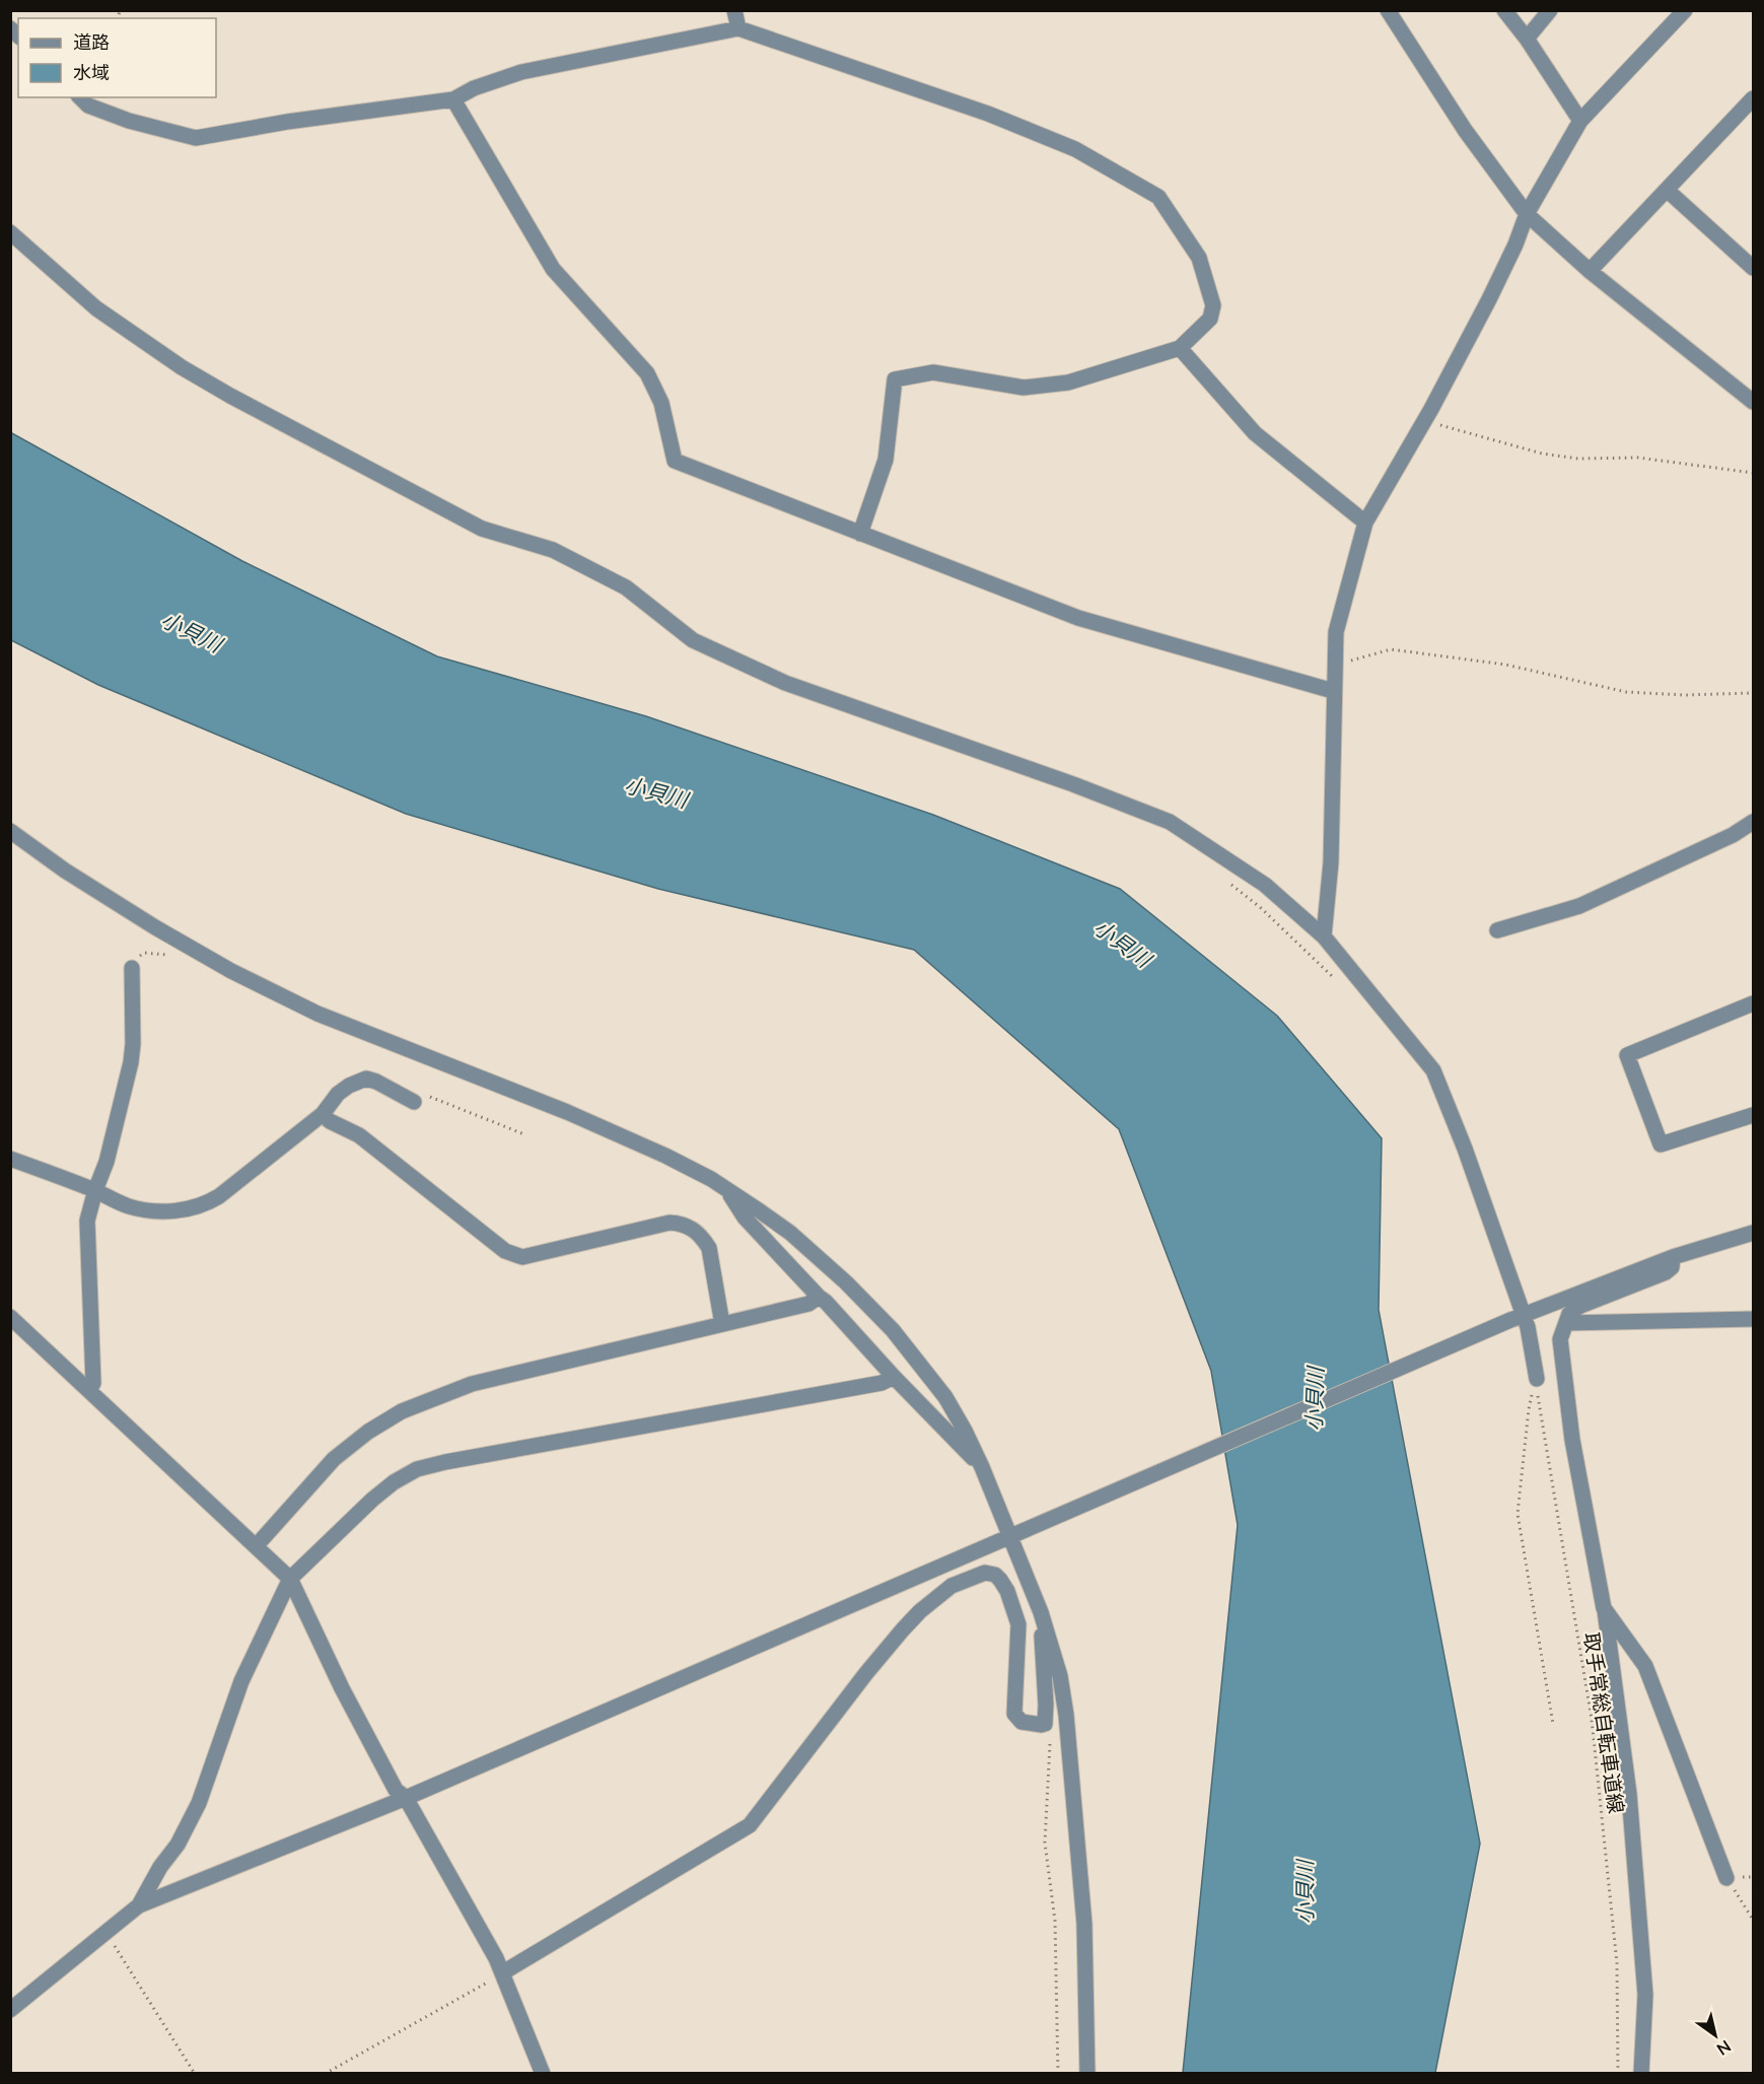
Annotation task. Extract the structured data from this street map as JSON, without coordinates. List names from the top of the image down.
{
  "streets": {
    "path": ["取手常総自転車道線"]
  },
  "water": ["小貝川"],
  "legend": ["道路", "水域"],
  "north": "bottom right"
}
